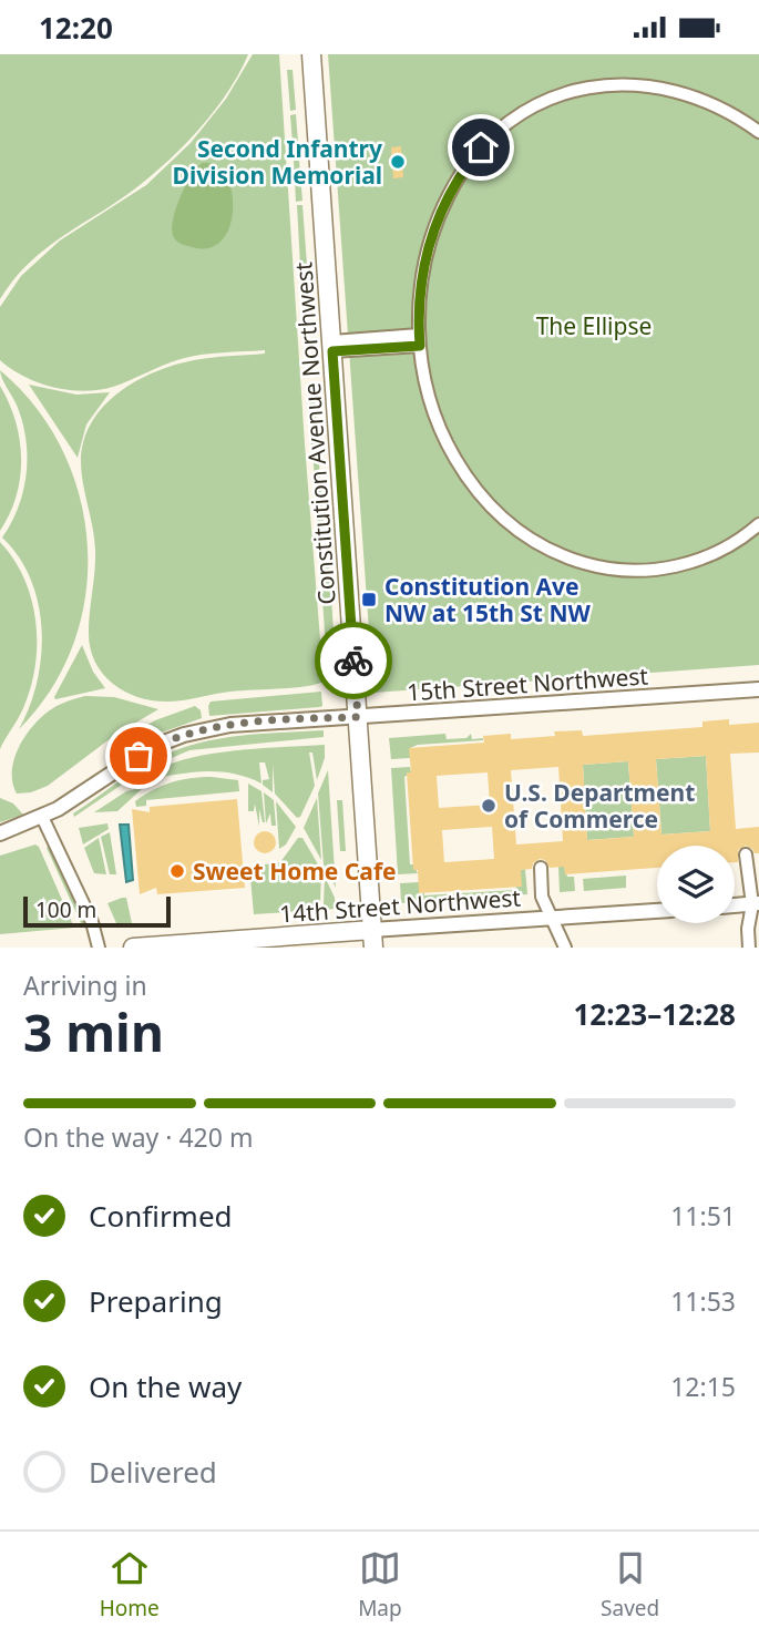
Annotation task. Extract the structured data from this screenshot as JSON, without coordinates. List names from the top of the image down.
{
  "streets": {
    "highway": ["Constitution Avenue Northwest", "14th Street Northwest"],
    "main road": ["15th Street Northwest"]
  },
  "crossings": [
    ["Constitution Avenue Northwest", "15th Street Northwest"],
    ["Constitution Avenue Northwest", "14th Street Northwest"]
  ],
  "parks": ["The Ellipse"],
  "places": {
    "other": ["Second Infantry Division Memorial", "U.S. Department of Commerce", "Sweet Home Cafe"],
    "transit": ["Constitution Ave NW at 15th St NW"]
  },
  "scale_bar": "100 m",
  "page": {
    "status": "12:20",
    "scale": "100 m",
    "heading": ["3 min", "Arriving in", "12:23–12:28"],
    "bar": "On the way · 420 m",
    "list": [
      ["Confirmed", "11:51"],
      ["Preparing", "11:53"],
      ["On the way", "12:15"],
      "Delivered"
    ],
    "tabs": ["Home", "Map", "Saved"]
  }
}
